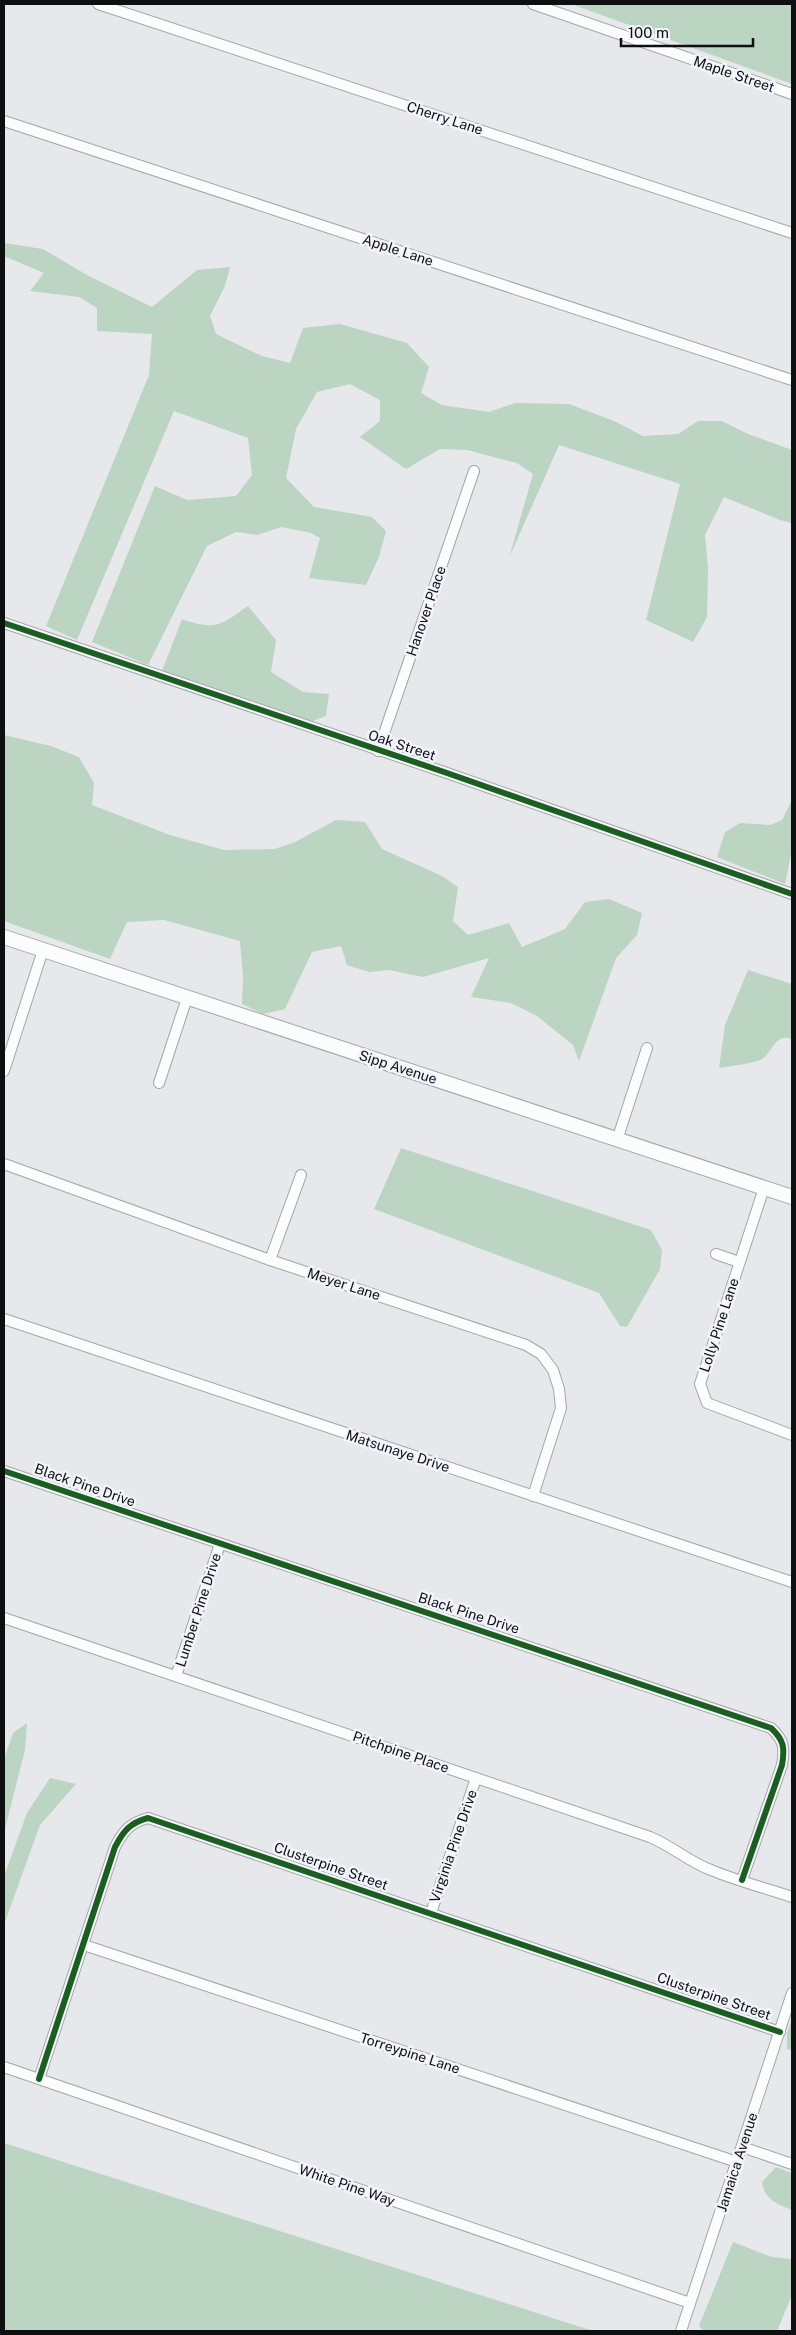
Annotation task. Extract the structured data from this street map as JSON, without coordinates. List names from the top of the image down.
{
  "streets": {
    "street": [
      "Maple Street",
      "Cherry Lane",
      "Apple Lane",
      "Hanover Place",
      "Oak Street",
      "Sipp Avenue",
      "Meyer Lane",
      "Lolly Pine Lane",
      "Matsunaye Drive",
      "Black Pine Drive",
      "Lumber Pine Drive",
      "Pitchpine Place",
      "Virginia Pine Drive",
      "Clusterpine Street",
      "Torreypine Lane",
      "Jamaica Avenue",
      "White Pine Way"
    ]
  },
  "crossings": [
    ["Hanover Place", "Oak Street"],
    ["Sipp Avenue", "Lolly Pine Lane"],
    ["Meyer Lane", "Matsunaye Drive"],
    ["Black Pine Drive", "Lumber Pine Drive"],
    ["Black Pine Drive", "Pitchpine Place"],
    ["Lumber Pine Drive", "Pitchpine Place"],
    ["Pitchpine Place", "Virginia Pine Drive"],
    ["Virginia Pine Drive", "Clusterpine Street"],
    ["Clusterpine Street", "Torreypine Lane"],
    ["Clusterpine Street", "Jamaica Avenue"],
    ["Clusterpine Street", "White Pine Way"],
    ["Torreypine Lane", "Jamaica Avenue"],
    ["Jamaica Avenue", "White Pine Way"]
  ],
  "scale_bar": "100 m"
}
